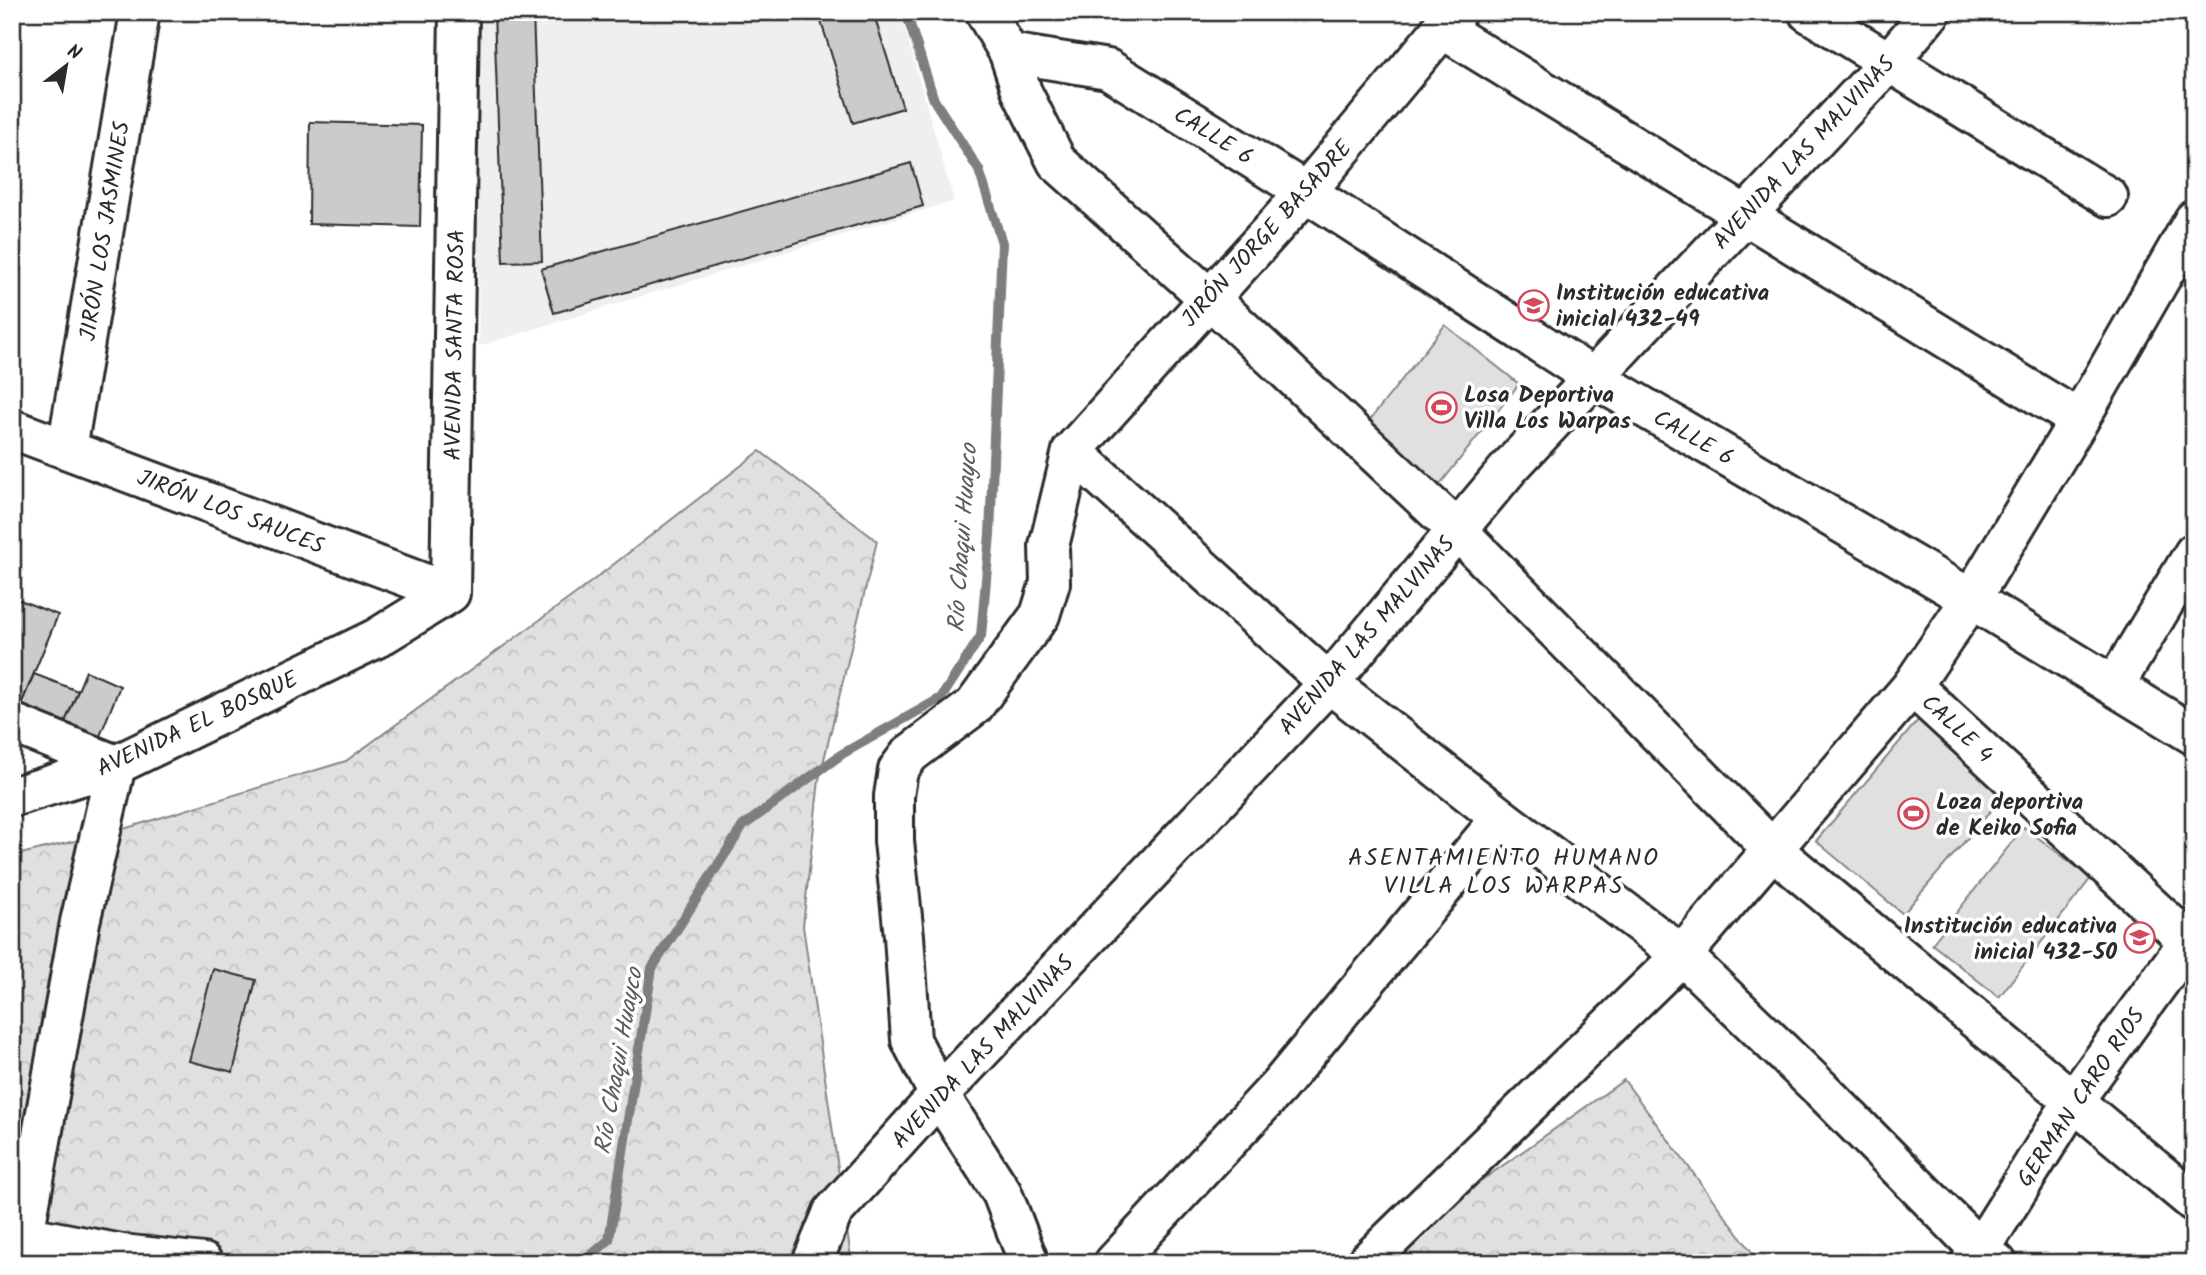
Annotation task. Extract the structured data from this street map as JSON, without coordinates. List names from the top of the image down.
{
  "streets": {
    "street": [
      "CALLE 6",
      "AVENIDA LAS MALVINAS",
      "JIRÓN LOS JASMINES",
      "JIRÓN JORGE BASADRE",
      "AVENIDA SANTA ROSA",
      "JIRÓN LOS SAUCES",
      "AVENIDA EL BOSQUE",
      "CALLE 4",
      "GERMAN CARO RIOS"
    ]
  },
  "crossings": [
    ["CALLE 6", "AVENIDA LAS MALVINAS"],
    ["CALLE 6", "JIRÓN JORGE BASADRE"],
    ["JIRÓN LOS JASMINES", "JIRÓN LOS SAUCES"],
    ["AVENIDA SANTA ROSA", "JIRÓN LOS SAUCES"],
    ["AVENIDA SANTA ROSA", "AVENIDA EL BOSQUE"],
    ["JIRÓN LOS SAUCES", "AVENIDA EL BOSQUE"],
    ["CALLE 4", "GERMAN CARO RIOS"]
  ],
  "districts": ["ASENTAMIENTO HUMANO VILLA LOS WARPAS"],
  "water": ["Río Chaqui Huayco"],
  "places": {
    "school or university": ["Institución educativa inicial 432-49", "Institución educativa inicial 432-50"],
    "sports": ["Losa Deportiva Villa Los Warpas", "Loza deportiva de Keiko Sofia"]
  },
  "north": "top right"
}
